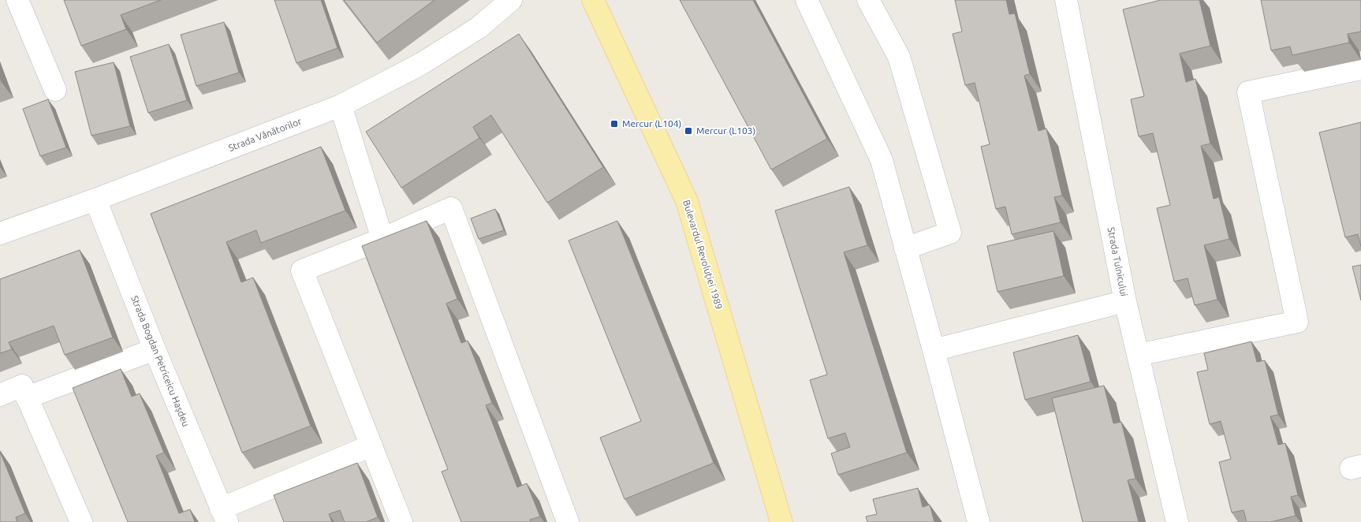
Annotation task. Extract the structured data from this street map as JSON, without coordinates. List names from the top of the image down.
{
  "streets": {
    "main road": ["Bulevardul Revoluției 1989"],
    "street": ["Strada Vânătorilor", "Strada Tulnicului", "Strada Bogdan Petriceicu Hașdeu"]
  },
  "crossings": [
    ["Strada Vânătorilor", "Strada Bogdan Petriceicu Hașdeu"]
  ],
  "places": {
    "transit": ["Mercur (L104)", "Mercur (L103)"]
  }
}
